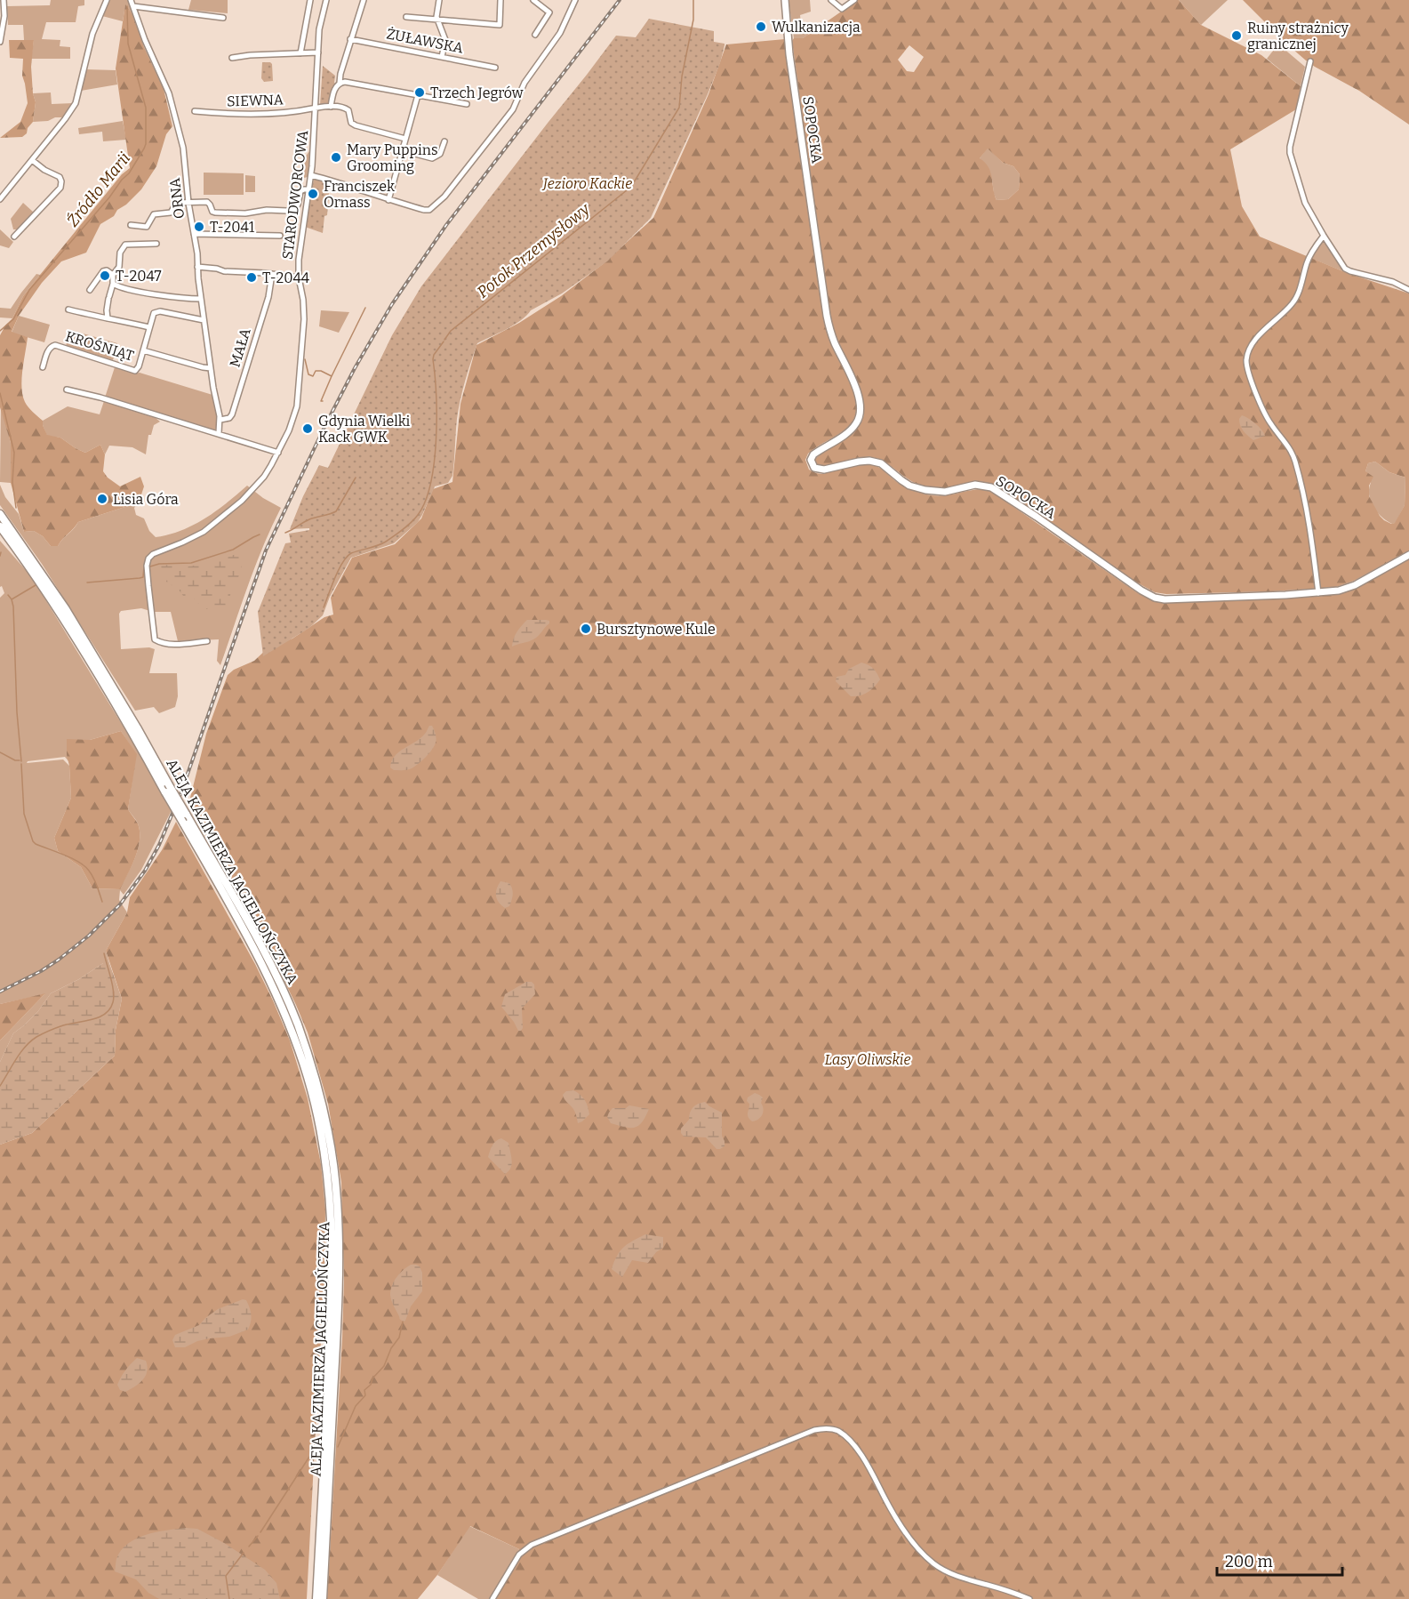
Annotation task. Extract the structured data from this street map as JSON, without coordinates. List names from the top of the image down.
{
  "streets": {
    "highway": ["ALEJA KAZIMIERZA JAGIELLOŃCZYKA"],
    "main road": ["SOPOCKA"],
    "street": [
      "ŻUŁAWSKA",
      "SIEWNA",
      "STARODWORCOWA",
      "ORNA",
      "KROŚNIĄT",
      "MAŁA"
    ]
  },
  "crossings": [
    ["SIEWNA", "STARODWORCOWA"],
    ["ORNA", "KROŚNIĄT"],
    ["ORNA", "MAŁA"]
  ],
  "water": ["Źródło Marii", "Potok Przemysłowy"],
  "parks": ["Jezioro Kackie", "Lasy Oliwskie"],
  "places": [
    "Wulkanizacja",
    "Ruiny strażnicy granicznej",
    "Trzech Jegrów",
    "Mary Puppins Grooming",
    "Franciszek Ornass",
    "T-2041",
    "T-2047",
    "T-2044",
    "Gdynia Wielki Kack GWK",
    "Lisia Góra",
    "Bursztynowe Kule"
  ],
  "scale_bar": "200 m"
}
